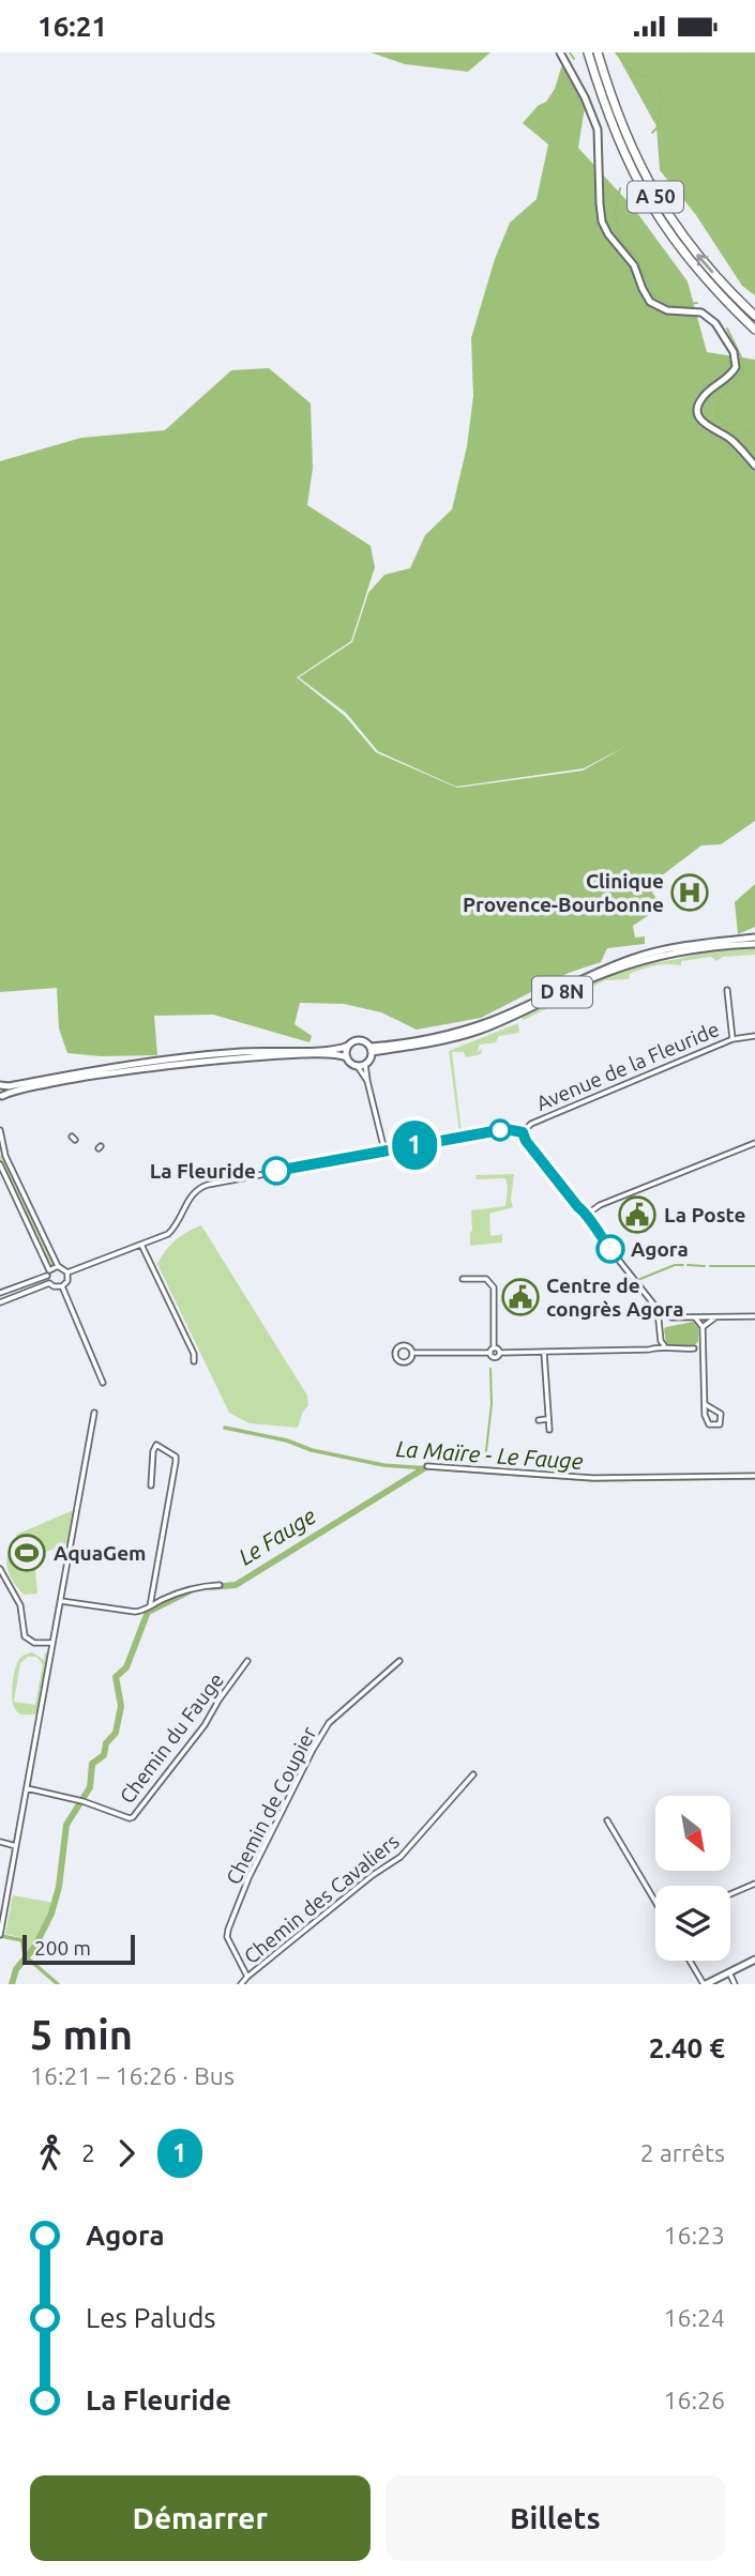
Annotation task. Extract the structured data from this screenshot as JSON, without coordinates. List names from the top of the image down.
{
  "streets": {
    "highway": ["A 50"],
    "main road": ["D 8N"],
    "street": [
      "Avenue de la Fleuride",
      "Chemin du Fauge",
      "Chemin de Coupier",
      "Chemin des Cavaliers"
    ]
  },
  "crossings": [
    ["Chemin de Coupier", "Chemin des Cavaliers"]
  ],
  "water": ["La Maïre - Le Fauge", "Le Fauge"],
  "places": {
    "hospital": ["Clinique Provence-Bourbonne"],
    "other": ["La Fleuride", "Agora"],
    "public building": ["La Poste", "Centre de congrès Agora"],
    "sports": ["AquaGem"]
  },
  "lines": ["bus line 1"],
  "scale_bar": "200 m",
  "north": "bottom right",
  "page": {
    "status": "16:21",
    "on_map": "1",
    "scale": "200 m",
    "heading": ["5 min", "16:21 – 16:26 · Bus", "2.40 €"],
    "legs": ["2", "1", "2 arrêts"],
    "list": [
      {
        "name": "Agora",
        "value": "16:23"
      },
      {
        "name": "Les Paluds",
        "value": "16:24"
      },
      {
        "name": "La Fleuride",
        "value": "16:26"
      }
    ],
    "buttons": ["Démarrer", "Billets"]
  }
}
